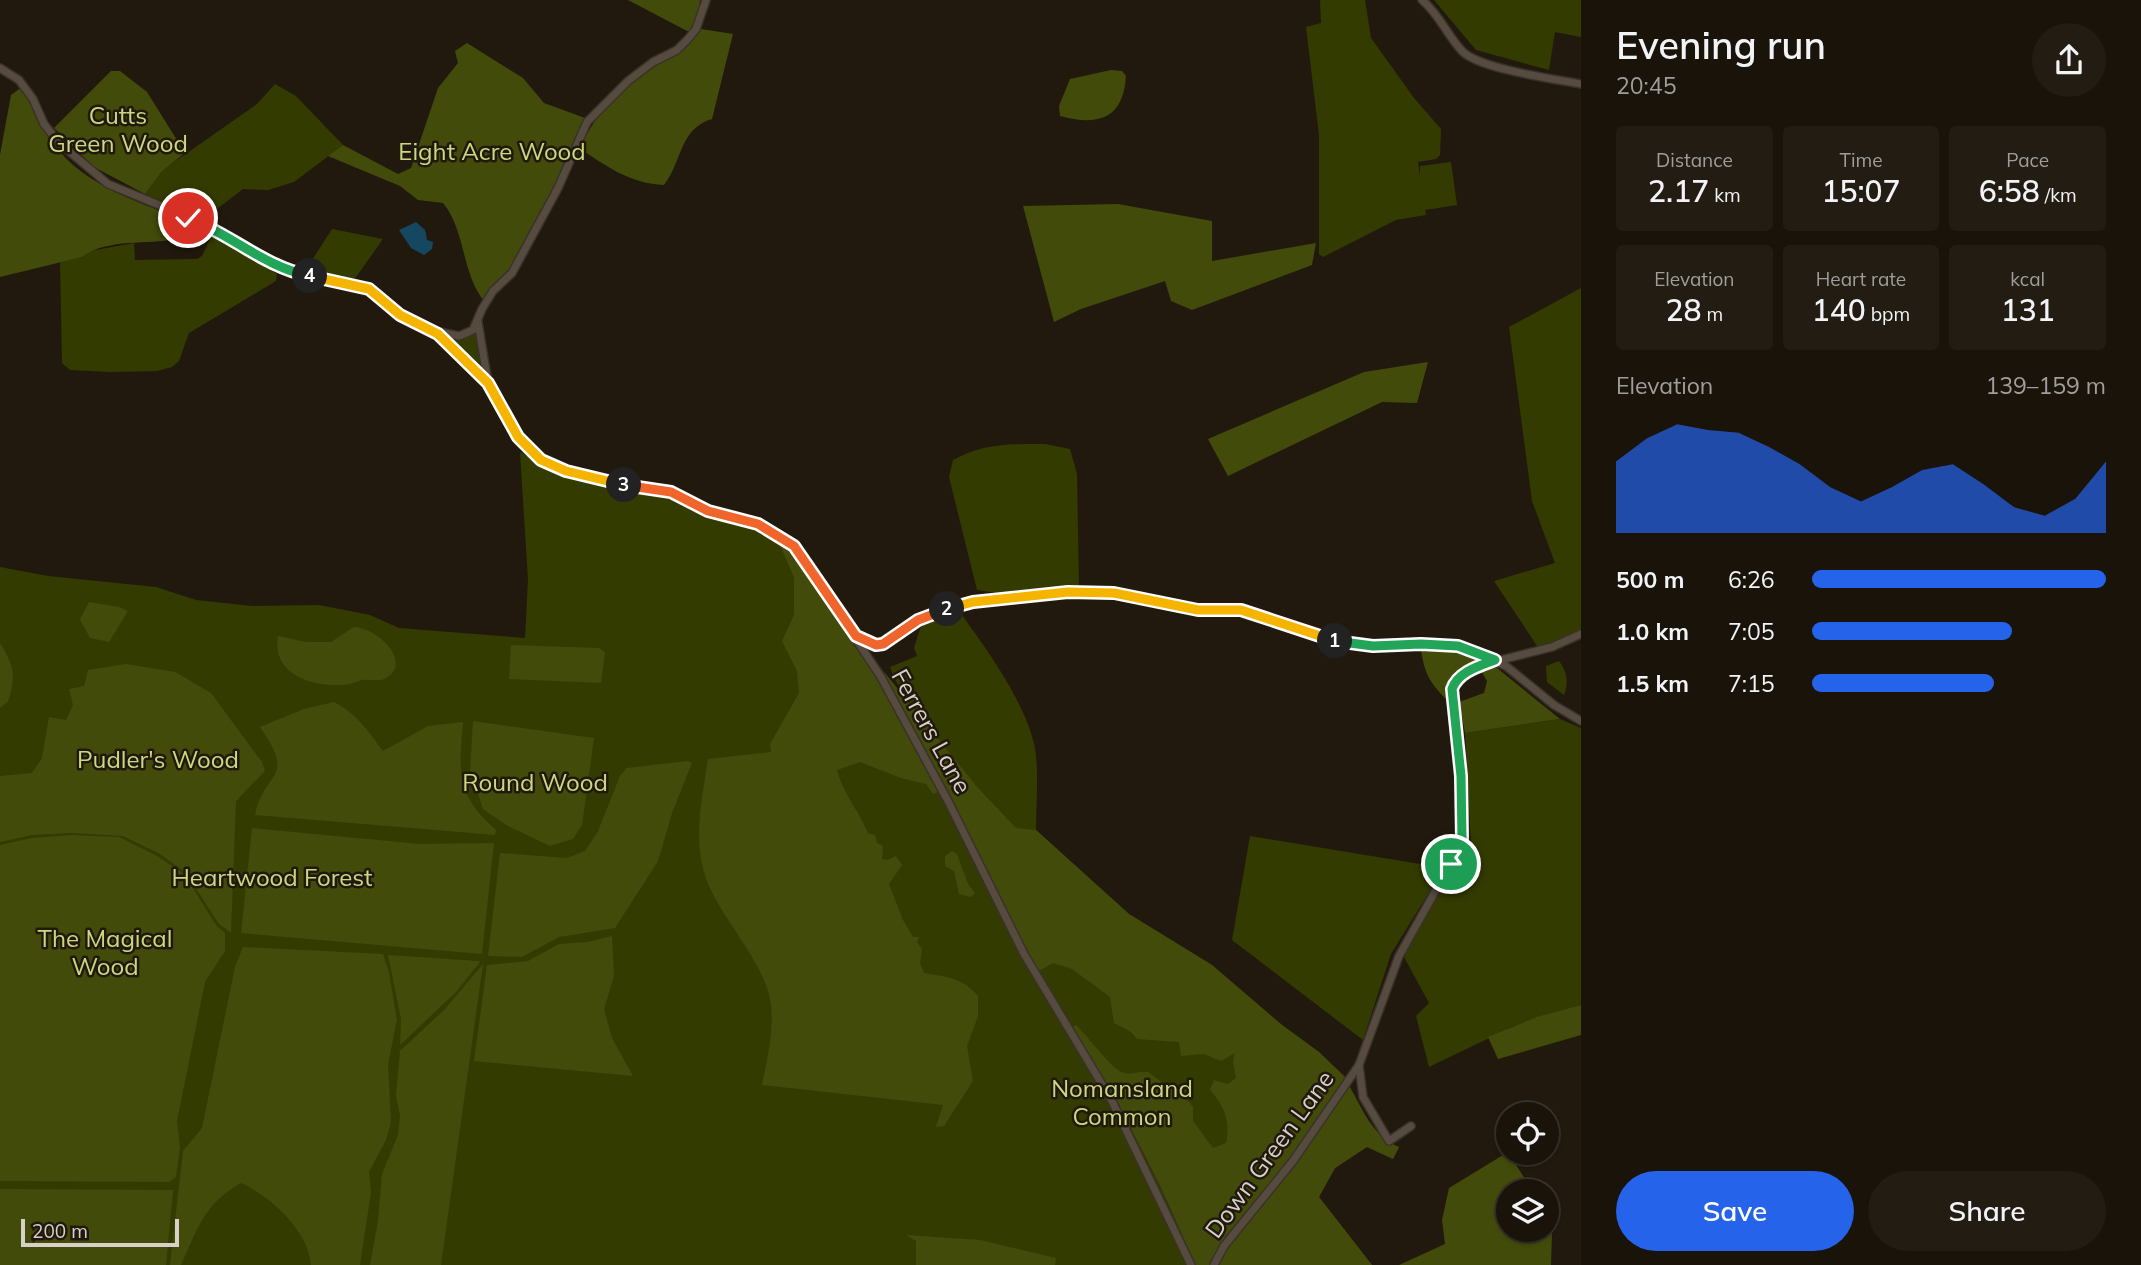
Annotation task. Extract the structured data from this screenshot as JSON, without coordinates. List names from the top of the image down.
{
  "streets": {
    "street": ["Ferrers Lane", "Down Green Lane"]
  },
  "parks": [
    "Cutts Green Wood",
    "Eight Acre Wood",
    "Pudler's Wood",
    "Round Wood",
    "Heartwood Forest",
    "The Magical Wood",
    "Nomansland Common"
  ],
  "scale_bar": "200 m",
  "page": {
    "heading": ["Evening run", "20:45"],
    "stats": [
      ["Distance", "2.17 km"],
      ["Time", "15:07"],
      ["Pace", "6:58 /km"],
      ["Elevation", "28 m"],
      ["Heart rate", "140 bpm"],
      ["kcal", "131"]
    ],
    "pins": [
      "4",
      "3",
      "2",
      "1"
    ],
    "chart": ["Elevation", "139–159 m"],
    "list": [
      {
        "name": "500 m",
        "note": "6:26"
      },
      {
        "name": "1.0 km",
        "note": "7:05"
      },
      {
        "name": "1.5 km",
        "note": "7:15"
      }
    ],
    "buttons": ["Save", "Share"],
    "scale": "200 m"
  }
}
